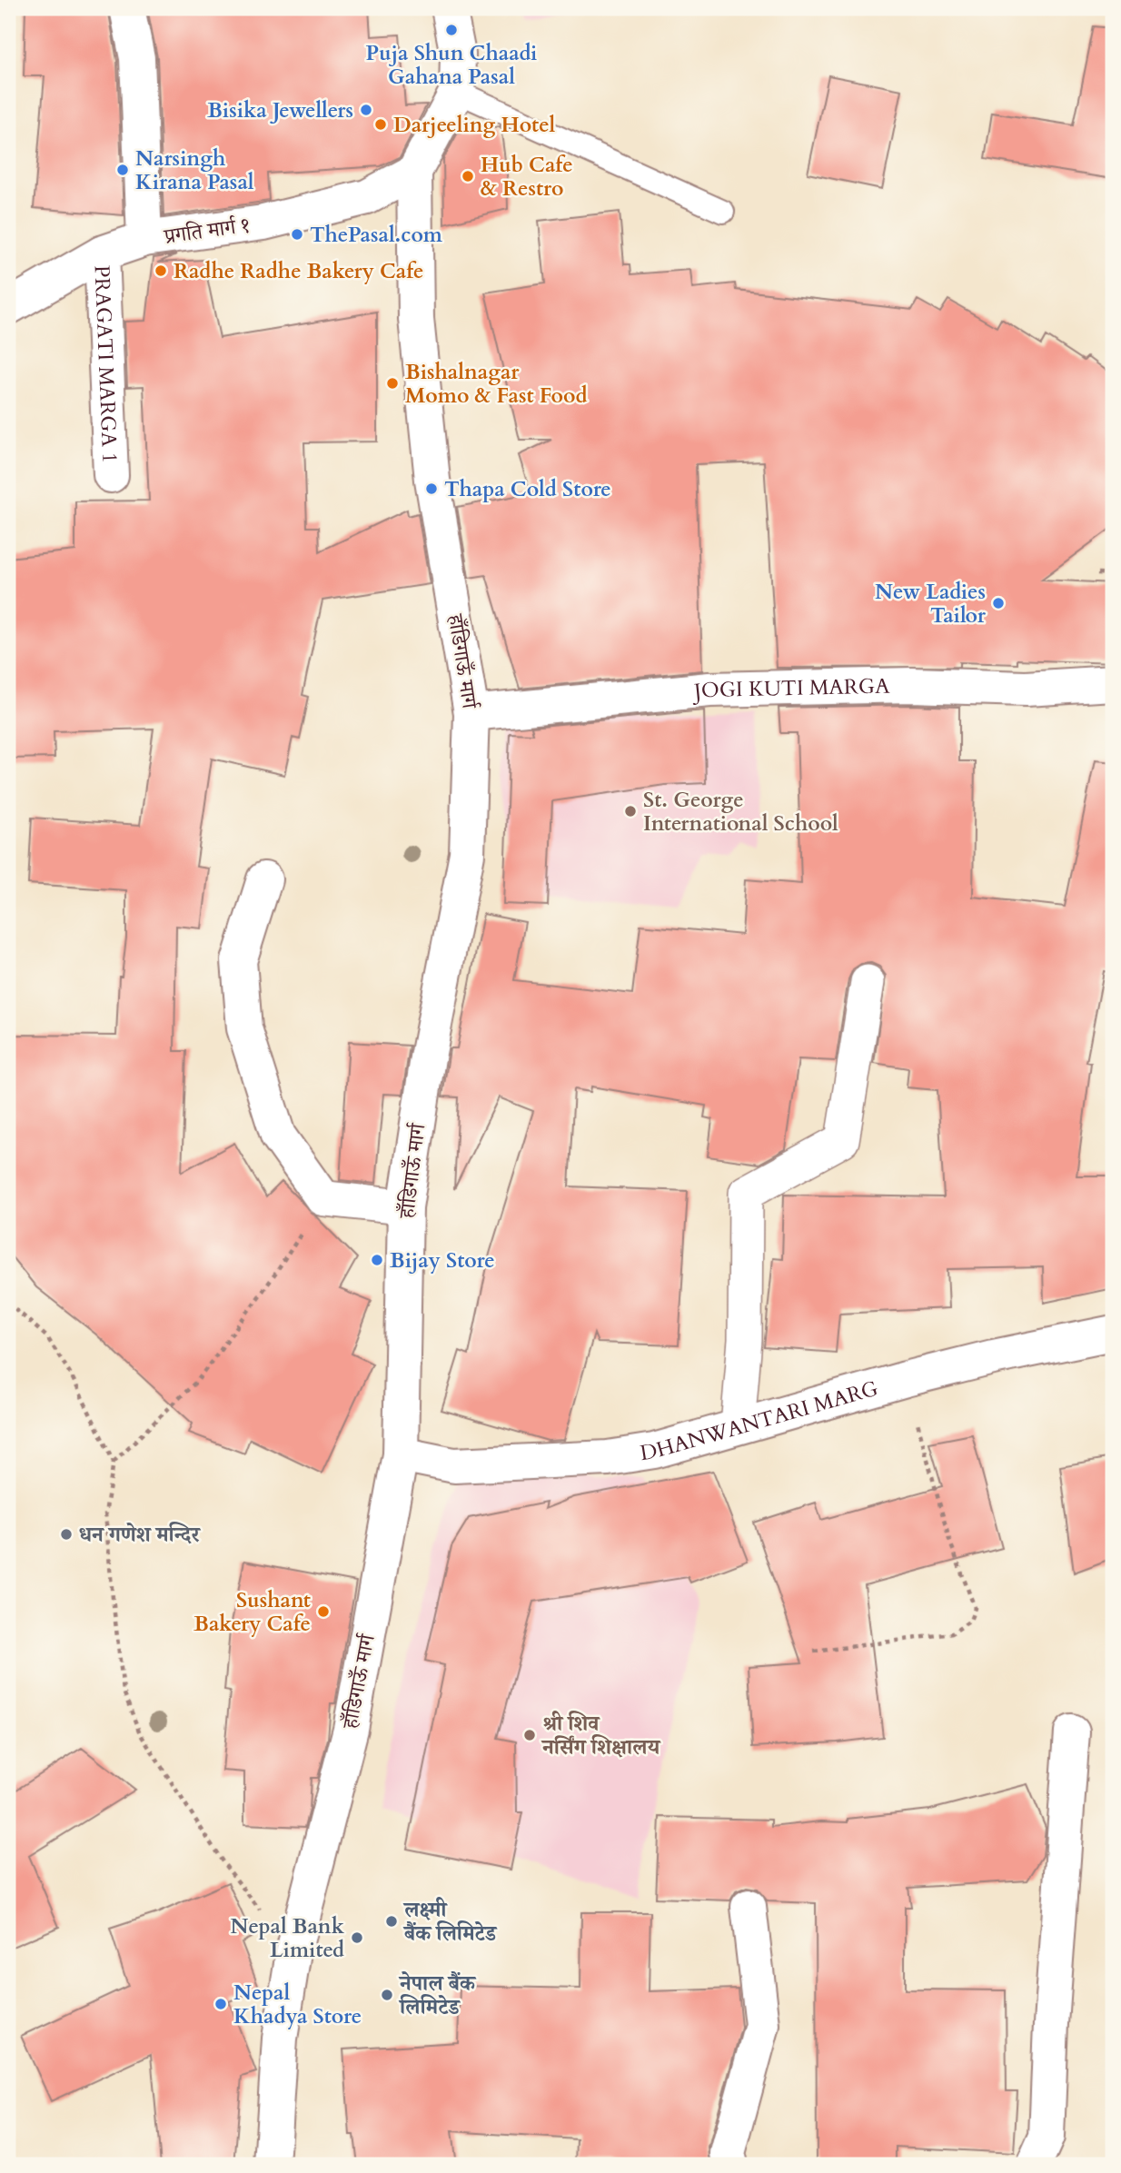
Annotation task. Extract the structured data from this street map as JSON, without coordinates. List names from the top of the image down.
{
  "streets": {
    "street": [
      "प्रगति मार्ग १",
      "PRAGATI MARGA 1",
      "हाँडिगाऊँ मार्ग",
      "JOGI KUTI MARGA",
      "DHANWANTARI MARG"
    ]
  },
  "crossings": [
    ["प्रगति मार्ग १", "PRAGATI MARGA 1"],
    ["प्रगति मार्ग १", "हाँडिगाऊँ मार्ग"],
    ["हाँडिगाऊँ मार्ग", "JOGI KUTI MARGA"],
    ["हाँडिगाऊँ मार्ग", "DHANWANTARI MARG"]
  ],
  "places": [
    "Puja Shun Chaadi Gahana Pasal",
    "Bisika Jewellers",
    "Darjeeling Hotel",
    "Narsingh Kirana Pasal",
    "Hub Cafe & Restro",
    "ThePasal.com",
    "Radhe Radhe Bakery Cafe",
    "Bishalnagar Momo & Fast Food",
    "Thapa Cold Store",
    "New Ladies Tailor",
    "St. George International School",
    "Bijay Store",
    "धन गणेश मन्दिर",
    "Sushant Bakery Cafe",
    "श्री शिव नर्सिंग शिक्षालय",
    "लक्ष्मी बैंक लिमिटेड",
    "Nepal Bank Limited",
    "नेपाल बैंक लिमिटेड",
    "Nepal Khadya Store"
  ]
}
